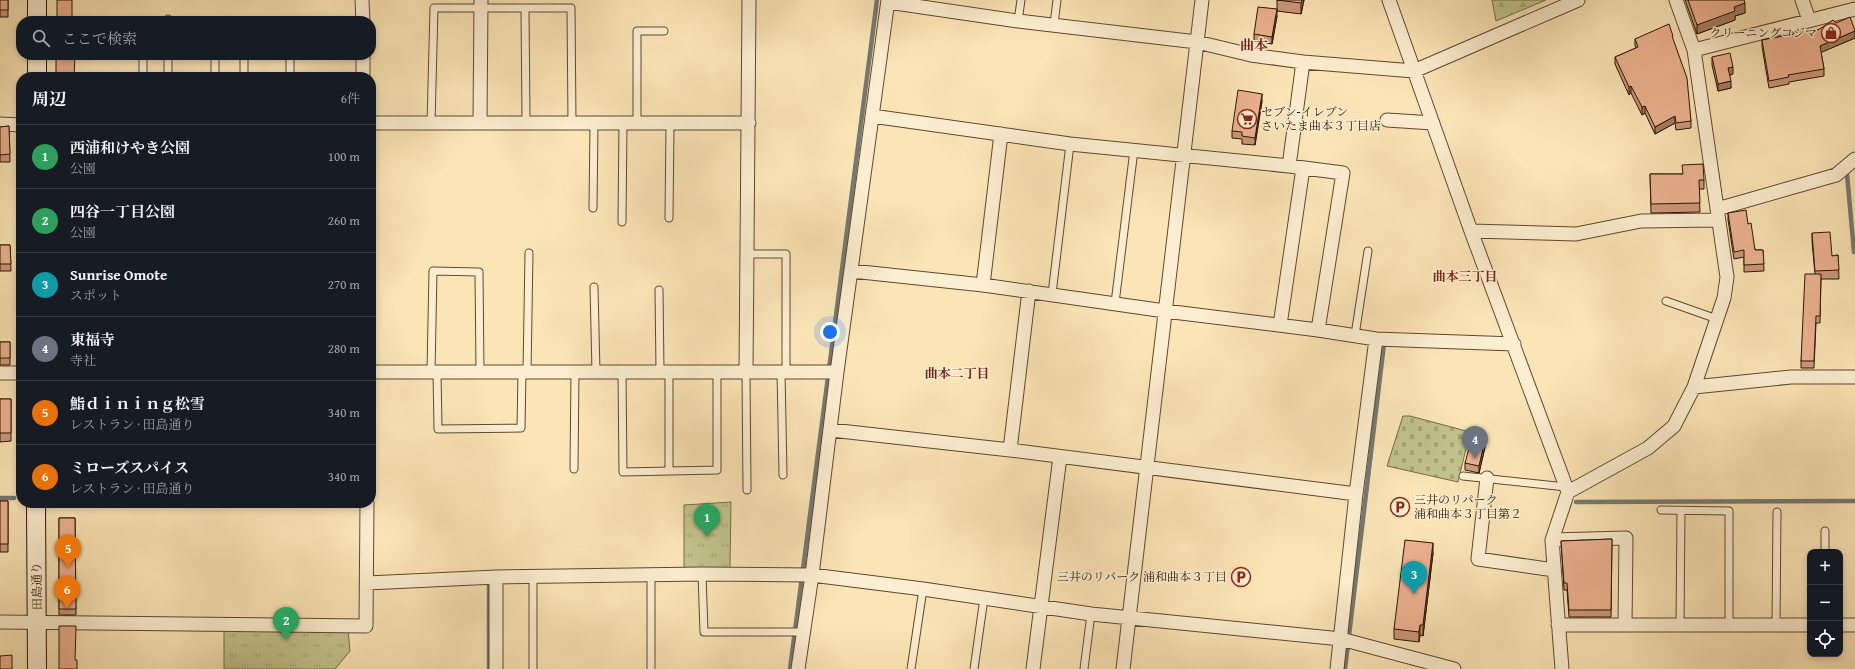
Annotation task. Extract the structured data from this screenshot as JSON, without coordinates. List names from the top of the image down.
{
  "streets": {
    "street": ["田島通り"]
  },
  "districts": ["曲本", "曲本三丁目", "曲本二丁目"],
  "places": {
    "shop": ["クリーニングコジマ"],
    "supermarket": ["セブン-イレブン さいたま曲本３丁目店"],
    "parking": ["三井のリパーク 浦和曲本３丁目第２", "三井のリパーク 浦和曲本３丁目"]
  },
  "page": {
    "search": "ここで検索",
    "heading": ["周辺", "6件"],
    "list": [
      {
        "mark": "1",
        "name": "西浦和けやき公園",
        "note": "公園",
        "value": "100 m"
      },
      {
        "mark": "2",
        "name": "四谷一丁目公園",
        "note": "公園",
        "value": "260 m"
      },
      {
        "mark": "3",
        "name": "Sunrise Omote",
        "note": "スポット",
        "value": "270 m"
      },
      {
        "mark": "4",
        "name": "東福寺",
        "note": "寺社",
        "value": "280 m"
      },
      {
        "mark": "5",
        "name": "鮨ｄｉｎｉｎｇ松雪",
        "note": "レストラン · 田島通り",
        "value": "340 m"
      },
      {
        "mark": "6",
        "name": "ミローズスパイス",
        "note": "レストラン · 田島通り",
        "value": "340 m"
      }
    ],
    "pins": [
      "4",
      "1",
      "5",
      "3",
      "6",
      "2"
    ],
    "map_buttons": ["+", "−"]
  }
}
